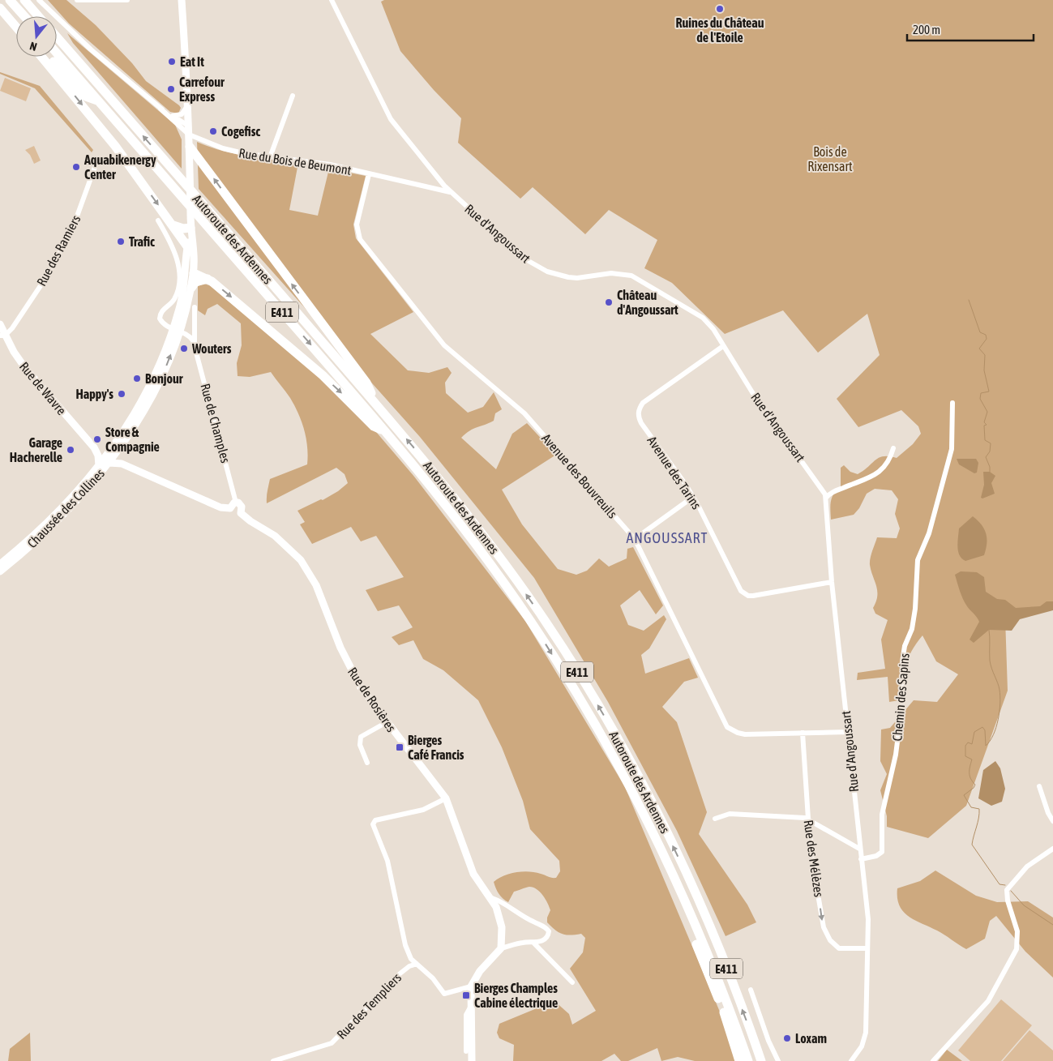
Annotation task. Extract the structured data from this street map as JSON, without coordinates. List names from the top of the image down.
{
  "streets": {
    "highway": ["Autoroute des Ardennes", "E411"],
    "street": [
      "Rue du Bois de Beumont",
      "Rue d'Angoussart",
      "Rue des Ramiers",
      "Rue de Wavre",
      "Rue de Champles",
      "Avenue des Tarins",
      "Avenue des Bouvreuils",
      "Chaussée des Collines",
      "Chemin des Sapins",
      "Rue de Rosières",
      "Rue des Mélèzes",
      "Rue des Templiers"
    ]
  },
  "crossings": [
    ["Rue du Bois de Beumont", "Rue d'Angoussart"],
    ["Rue du Bois de Beumont", "Avenue des Bouvreuils"],
    ["Rue d'Angoussart", "Avenue des Tarins"],
    ["Rue d'Angoussart", "Avenue des Bouvreuils"],
    ["Rue d'Angoussart", "Chemin des Sapins"],
    ["Rue d'Angoussart", "Rue des Mélèzes"],
    ["Rue des Ramiers", "Rue de Wavre"],
    ["Rue de Wavre", "Chaussée des Collines"],
    ["Rue de Champles", "Rue de Rosières"],
    ["Avenue des Bouvreuils", "Rue des Mélèzes"]
  ],
  "one_way": ["Rue des Mélèzes"],
  "districts": ["ANGOUSSART"],
  "parks": ["Bois de Rixensart"],
  "places": {
    "other": [
      "Ruines du Château de l'Etoile",
      "Eat It",
      "Carrefour Express",
      "Cogefisc",
      "Aquabikenergy Center",
      "Trafic",
      "Château d'Angoussart",
      "Wouters",
      "Bonjour",
      "Happy's",
      "Store & Compagnie",
      "Garage Hacherelle",
      "Loxam"
    ],
    "transit": ["Bierges Café Francis", "Bierges Champles Cabine électrique"]
  },
  "scale_bar": "200 m",
  "north": "bottom"
}
